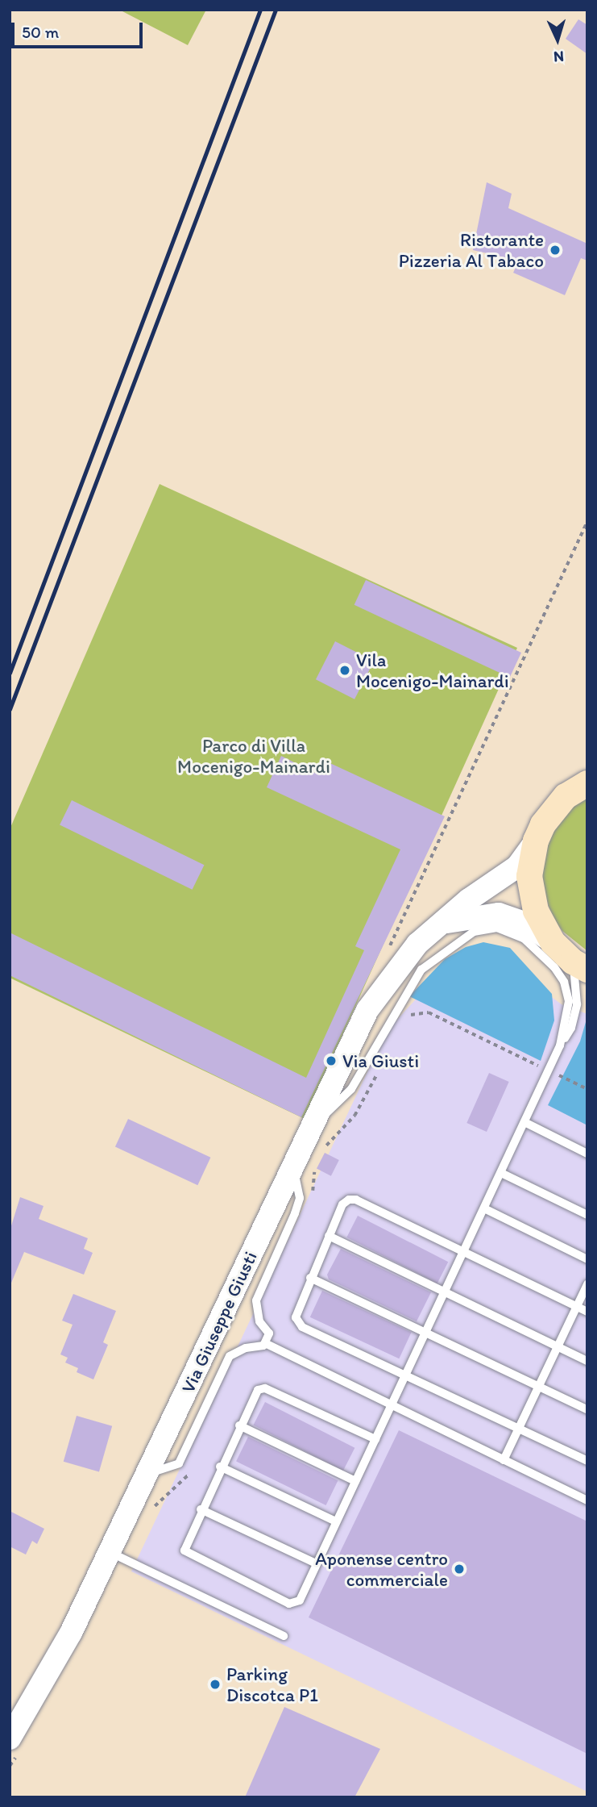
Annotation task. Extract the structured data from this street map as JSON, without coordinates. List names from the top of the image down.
{
  "streets": {
    "street": ["Via Giuseppe Giusti"]
  },
  "parks": ["Parco di Villa Mocenigo-Mainardi"],
  "places": [
    "Ristorante Pizzeria Al Tabaco",
    "Vila Mocenigo-Mainardi",
    "Via Giusti",
    "Aponense centro commerciale",
    "Parking Discotca P1"
  ],
  "scale_bar": "50 m",
  "north": "bottom"
}
